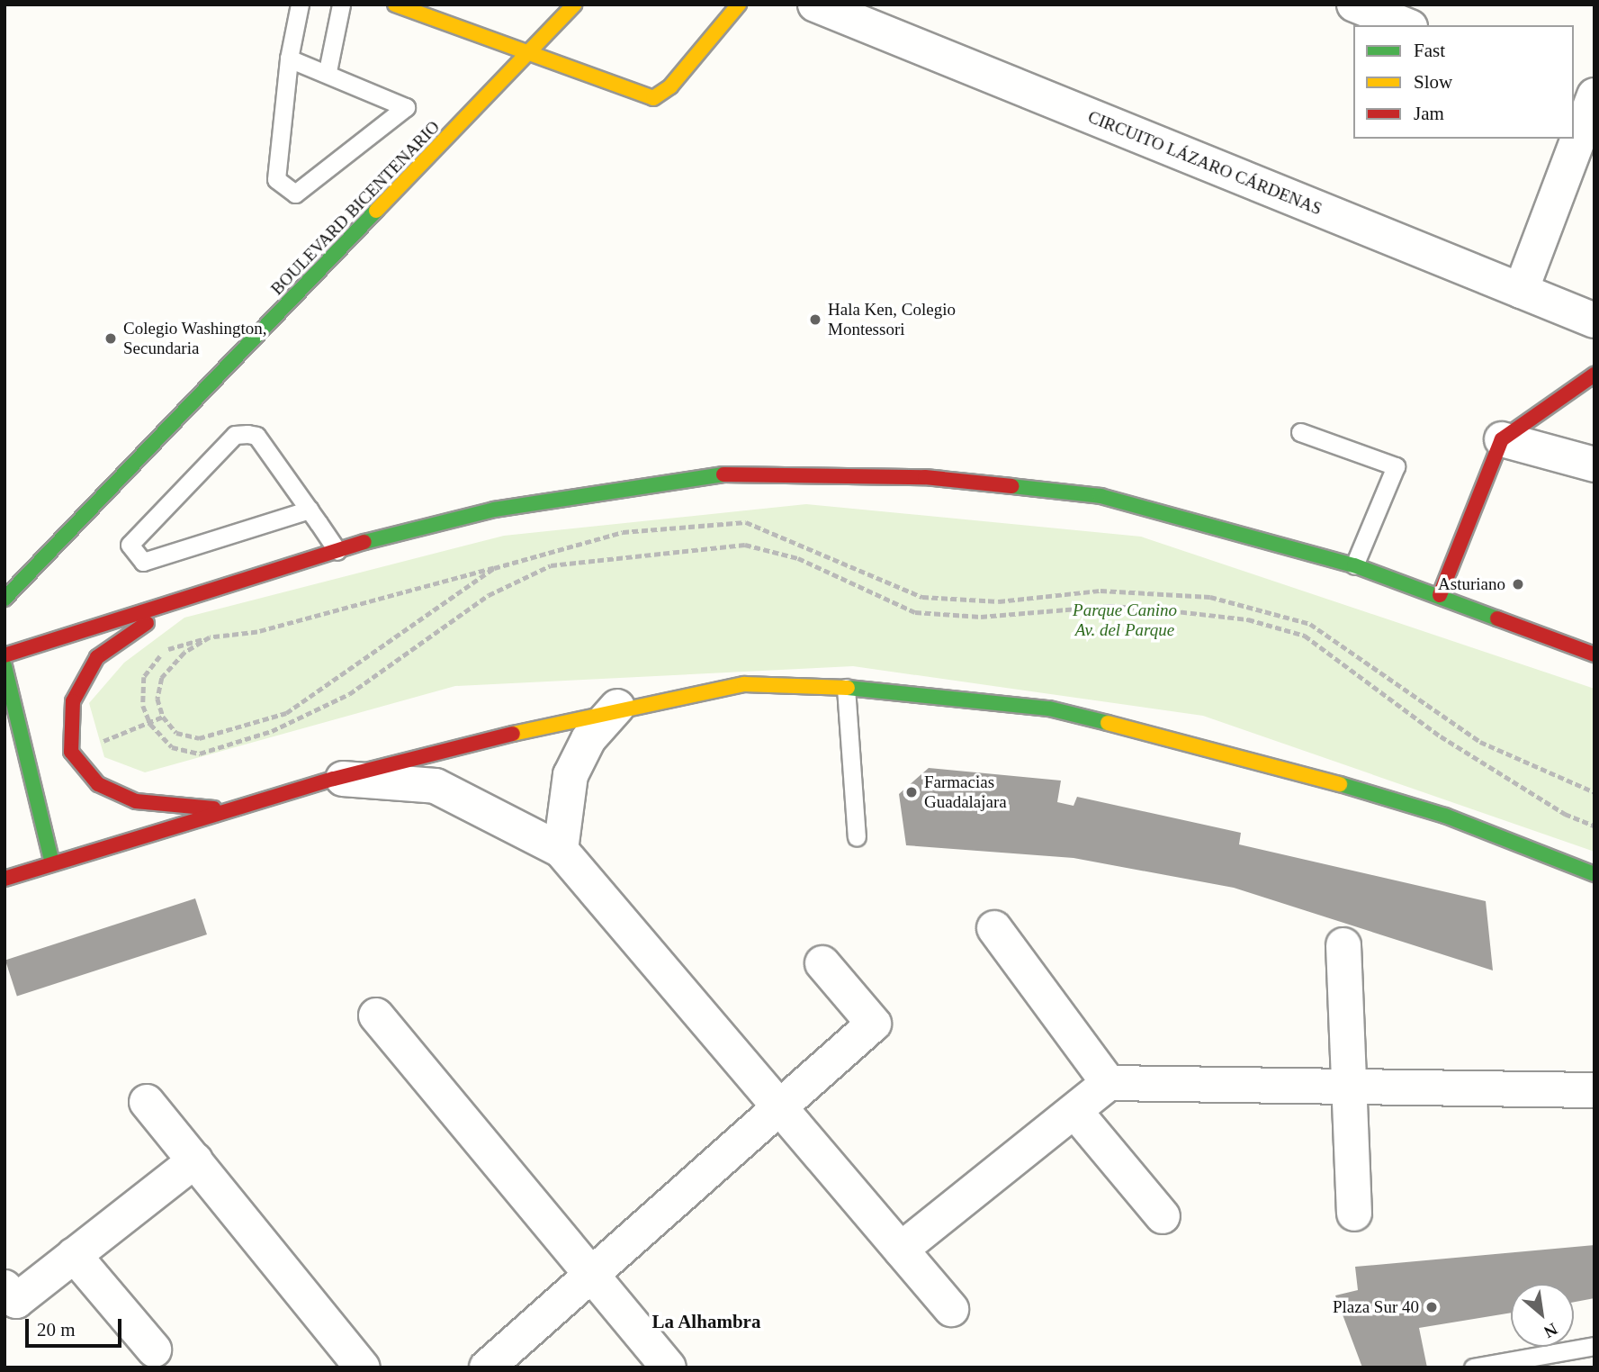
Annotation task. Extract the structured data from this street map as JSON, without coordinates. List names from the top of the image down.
{
  "streets": {
    "main road": ["BOULEVARD BICENTENARIO"],
    "street": ["CIRCUITO LÁZARO CÁRDENAS"]
  },
  "districts": ["La Alhambra"],
  "parks": ["Parque Canino Av. del Parque"],
  "places": [
    "Hala Ken, Colegio Montessori",
    "Colegio Washington, Secundaria",
    "Asturiano",
    "Farmacias Guadalajara",
    "Plaza Sur 40"
  ],
  "legend": ["Fast", "Slow", "Jam"],
  "scale_bar": "20 m",
  "north": "bottom right"
}
